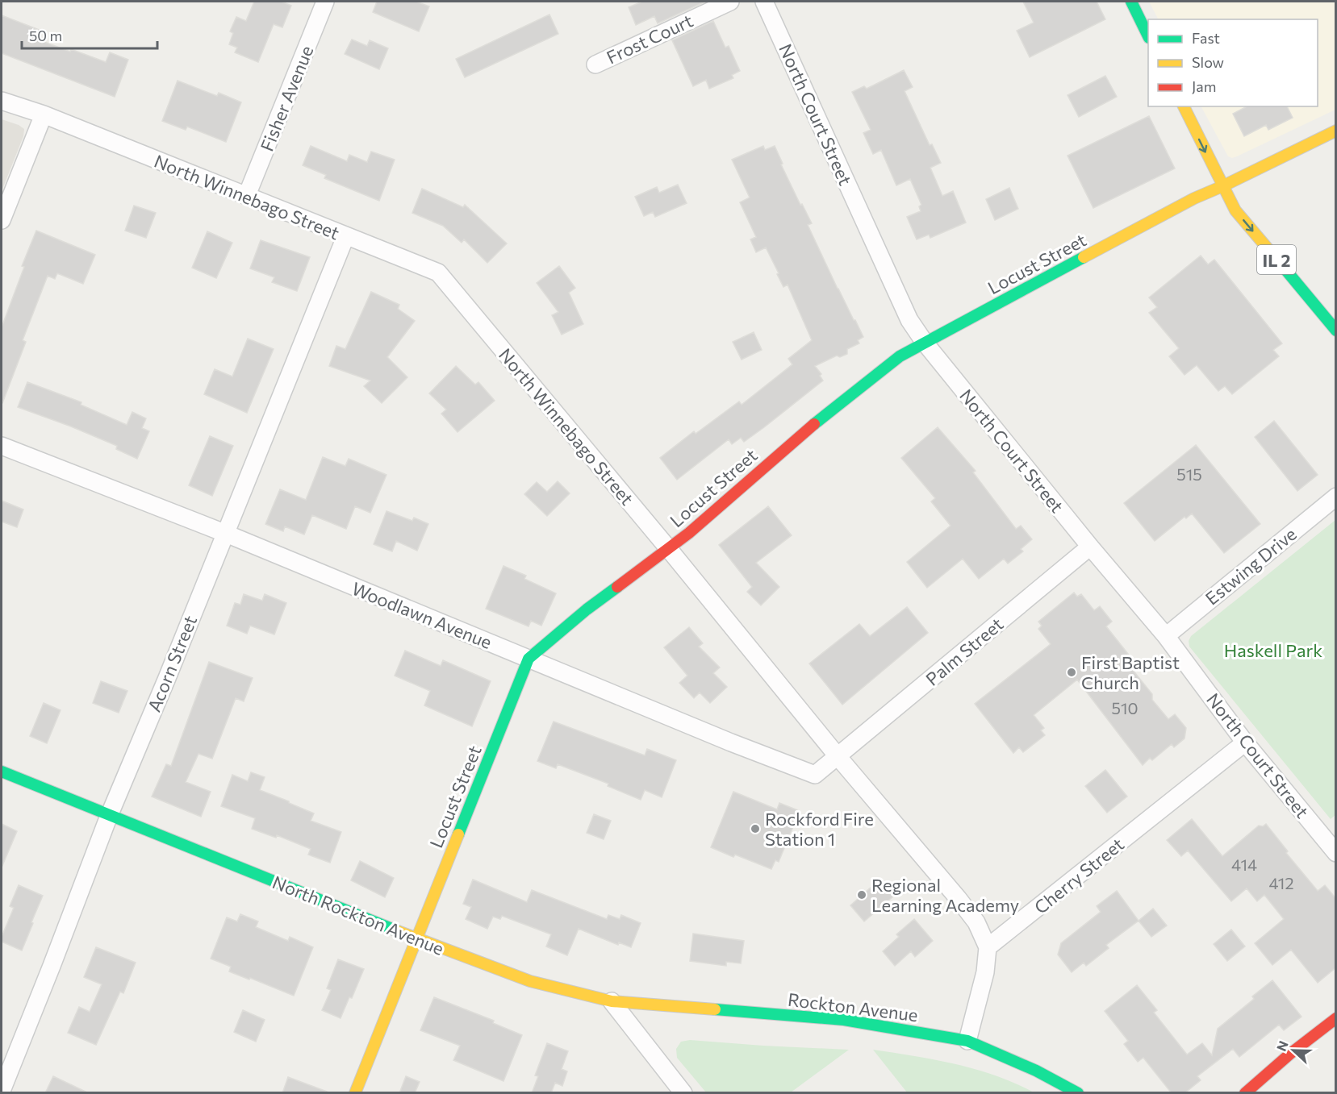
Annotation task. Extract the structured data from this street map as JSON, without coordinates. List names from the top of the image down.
{
  "streets": {
    "street": [
      "Frost Court",
      "Fisher Avenue",
      "North Court Street",
      "North Winnebago Street",
      "IL 2",
      "Locust Street",
      "Estwing Drive",
      "Woodlawn Avenue",
      "Palm Street",
      "Acorn Street",
      "Cherry Street",
      "North Rockton Avenue",
      "Rockton Avenue"
    ]
  },
  "crossings": [
    ["Fisher Avenue", "North Winnebago Street"],
    ["North Court Street", "Locust Street"],
    ["North Court Street", "Estwing Drive"],
    ["North Court Street", "Palm Street"],
    ["North Court Street", "Cherry Street"],
    ["North Winnebago Street", "Locust Street"],
    ["North Winnebago Street", "Woodlawn Avenue"],
    ["North Winnebago Street", "Palm Street"],
    ["North Winnebago Street", "Acorn Street"],
    ["North Winnebago Street", "Cherry Street"],
    ["IL 2", "Locust Street"],
    ["Locust Street", "Woodlawn Avenue"],
    ["Locust Street", "North Rockton Avenue"],
    ["Woodlawn Avenue", "Palm Street"],
    ["Woodlawn Avenue", "Acorn Street"],
    ["Acorn Street", "North Rockton Avenue"],
    ["North Rockton Avenue", "Rockton Avenue"]
  ],
  "parks": ["Haskell Park"],
  "places": ["First Baptist Church", "Rockford Fire Station 1", "Regional Learning Academy"],
  "house_numbers": [
    "515",
    "510",
    "414",
    "412"
  ],
  "legend": ["Fast", "Slow", "Jam"],
  "scale_bar": "50 m",
  "north": "left"
}
